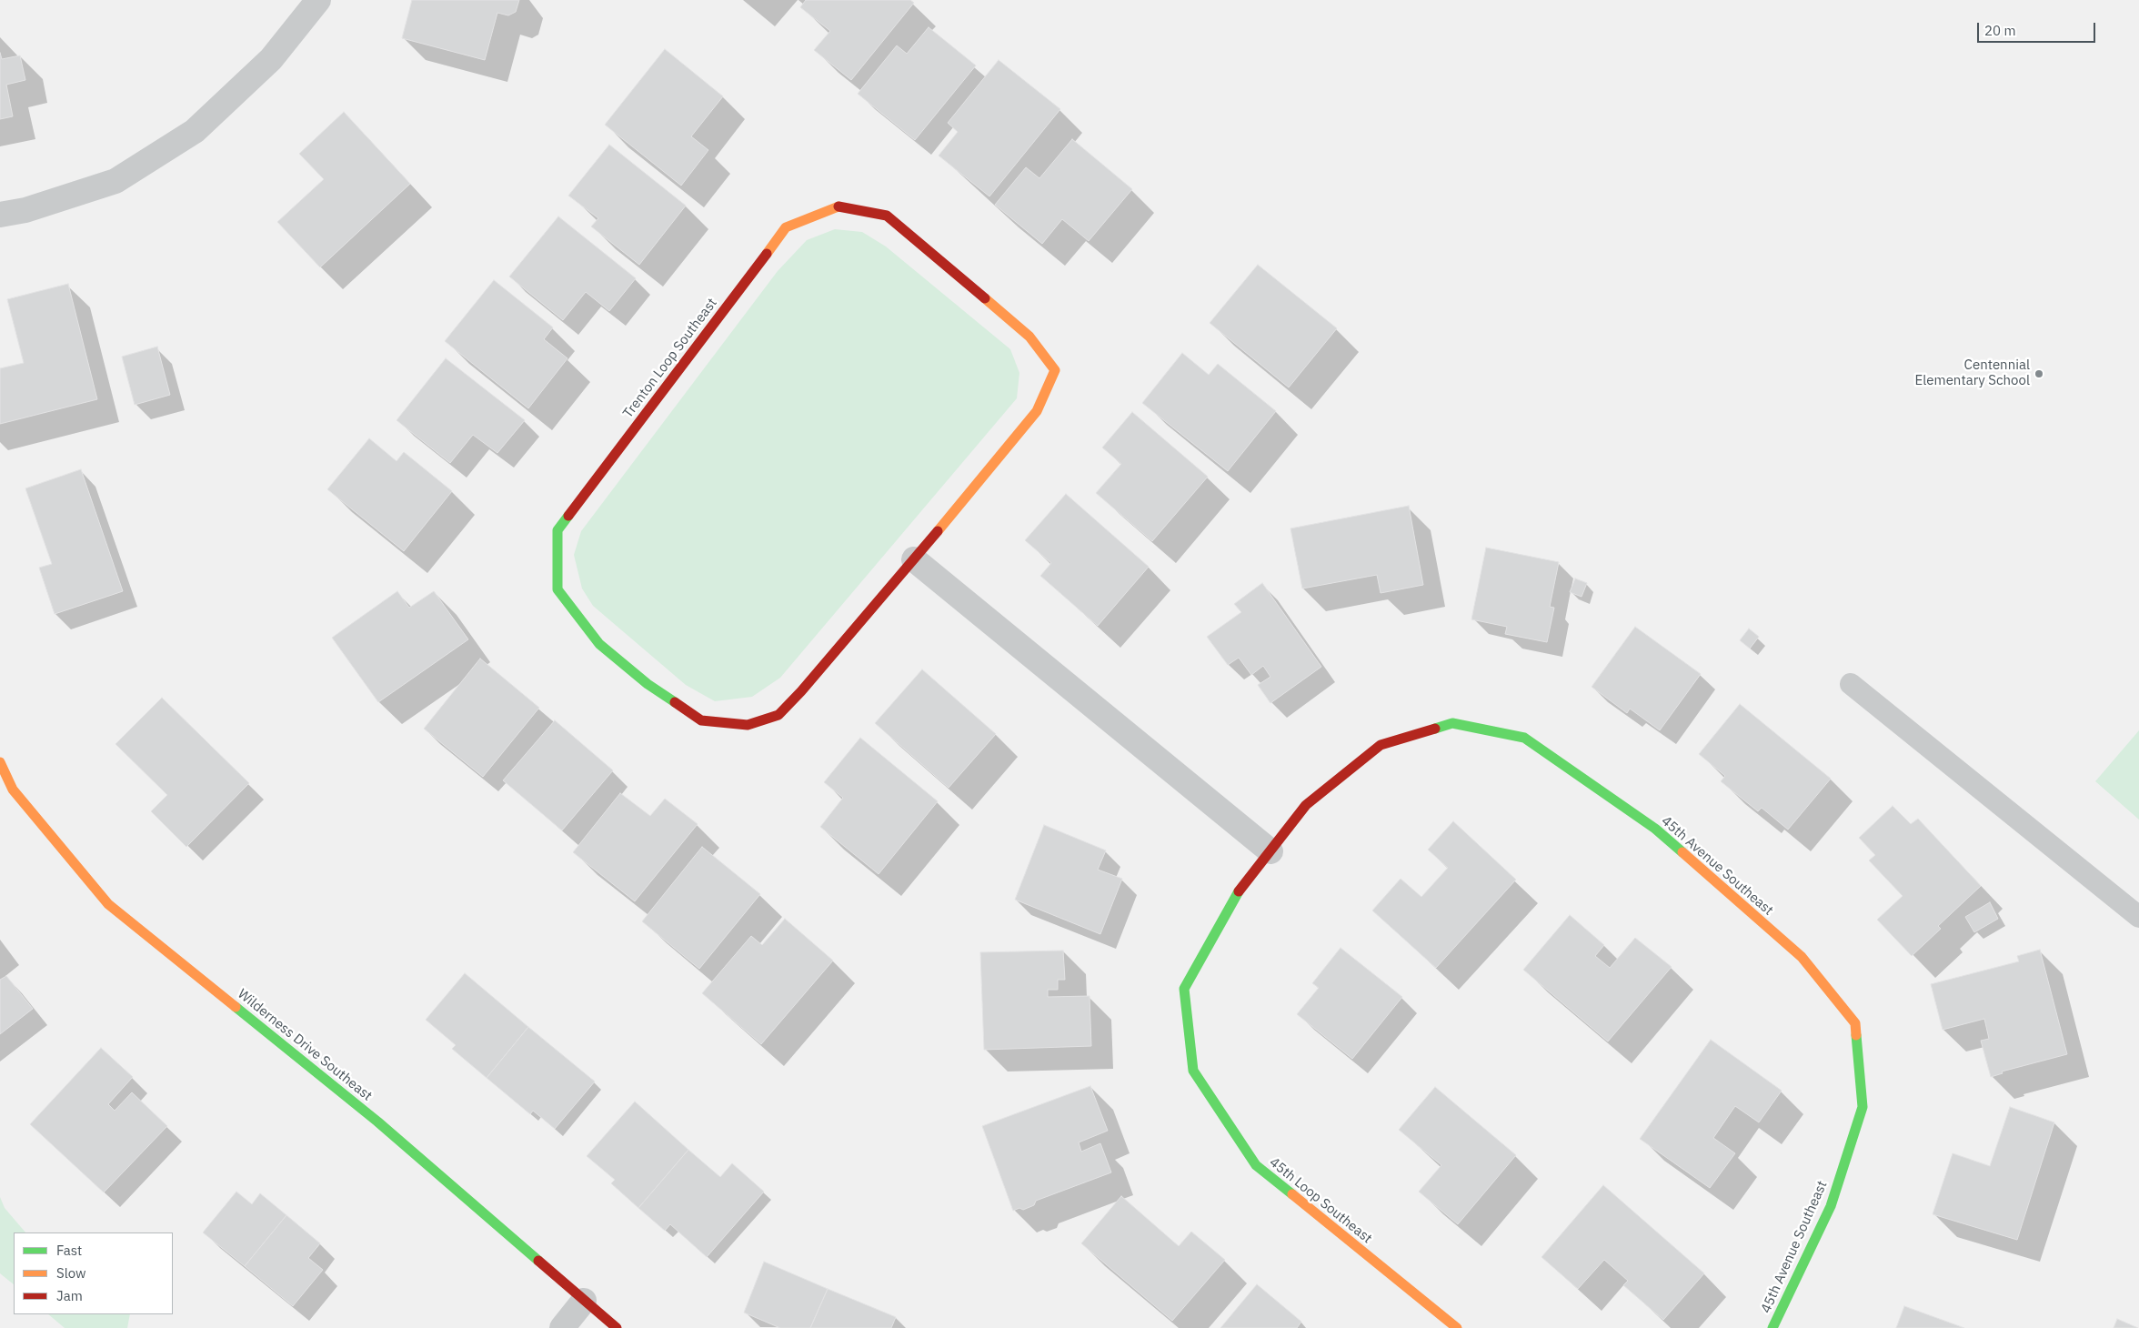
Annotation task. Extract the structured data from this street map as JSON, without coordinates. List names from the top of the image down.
{
  "streets": {
    "street": [
      "Trenton Loop Southeast",
      "45th Avenue Southeast",
      "Wilderness Drive Southeast",
      "45th Loop Southeast"
    ]
  },
  "crossings": [
    ["45th Avenue Southeast", "45th Loop Southeast"]
  ],
  "places": ["Centennial Elementary School"],
  "legend": ["Fast", "Slow", "Jam"],
  "scale_bar": "20 m"
}
